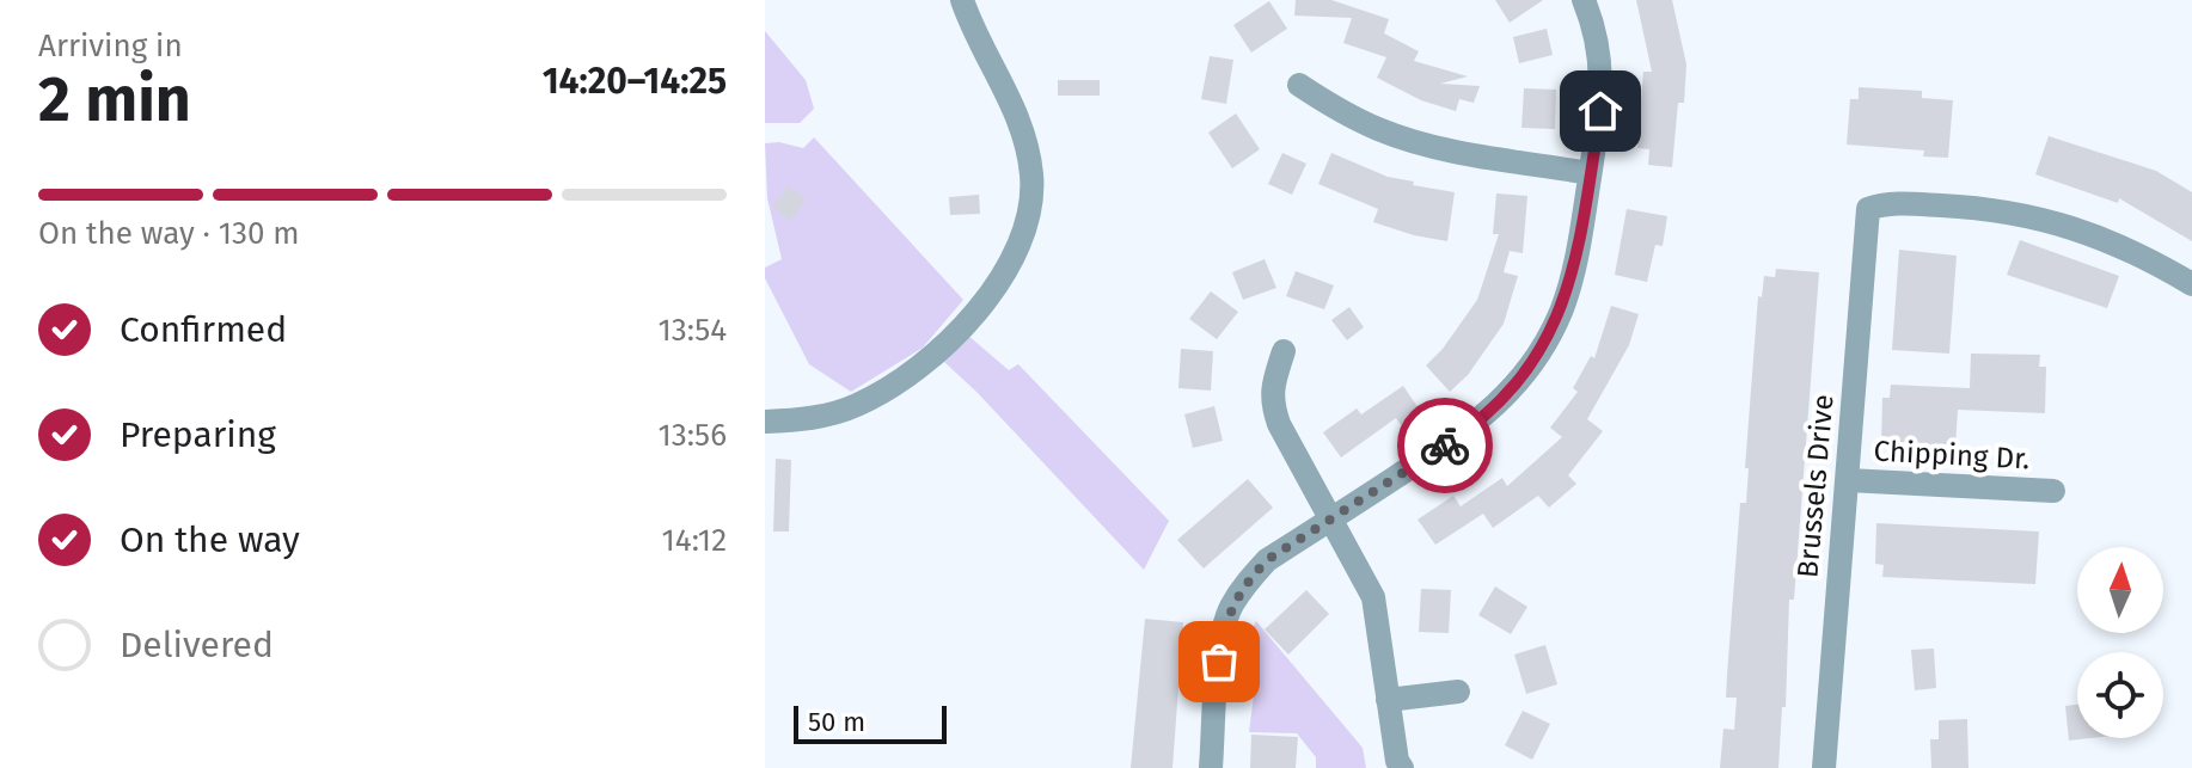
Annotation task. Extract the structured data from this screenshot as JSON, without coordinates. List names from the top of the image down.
{
  "streets": {
    "street": ["Chipping Dr.", "Brussels Drive"]
  },
  "crossings": [
    ["Chipping Dr.", "Brussels Drive"]
  ],
  "scale_bar": "50 m",
  "north": "top",
  "page": {
    "heading": ["2 min", "Arriving in", "14:20–14:25"],
    "bar": "On the way · 130 m",
    "list": [
      ["Confirmed", "13:54"],
      ["Preparing", "13:56"],
      ["On the way", "14:12"],
      "Delivered"
    ],
    "scale": "50 m"
  }
}
